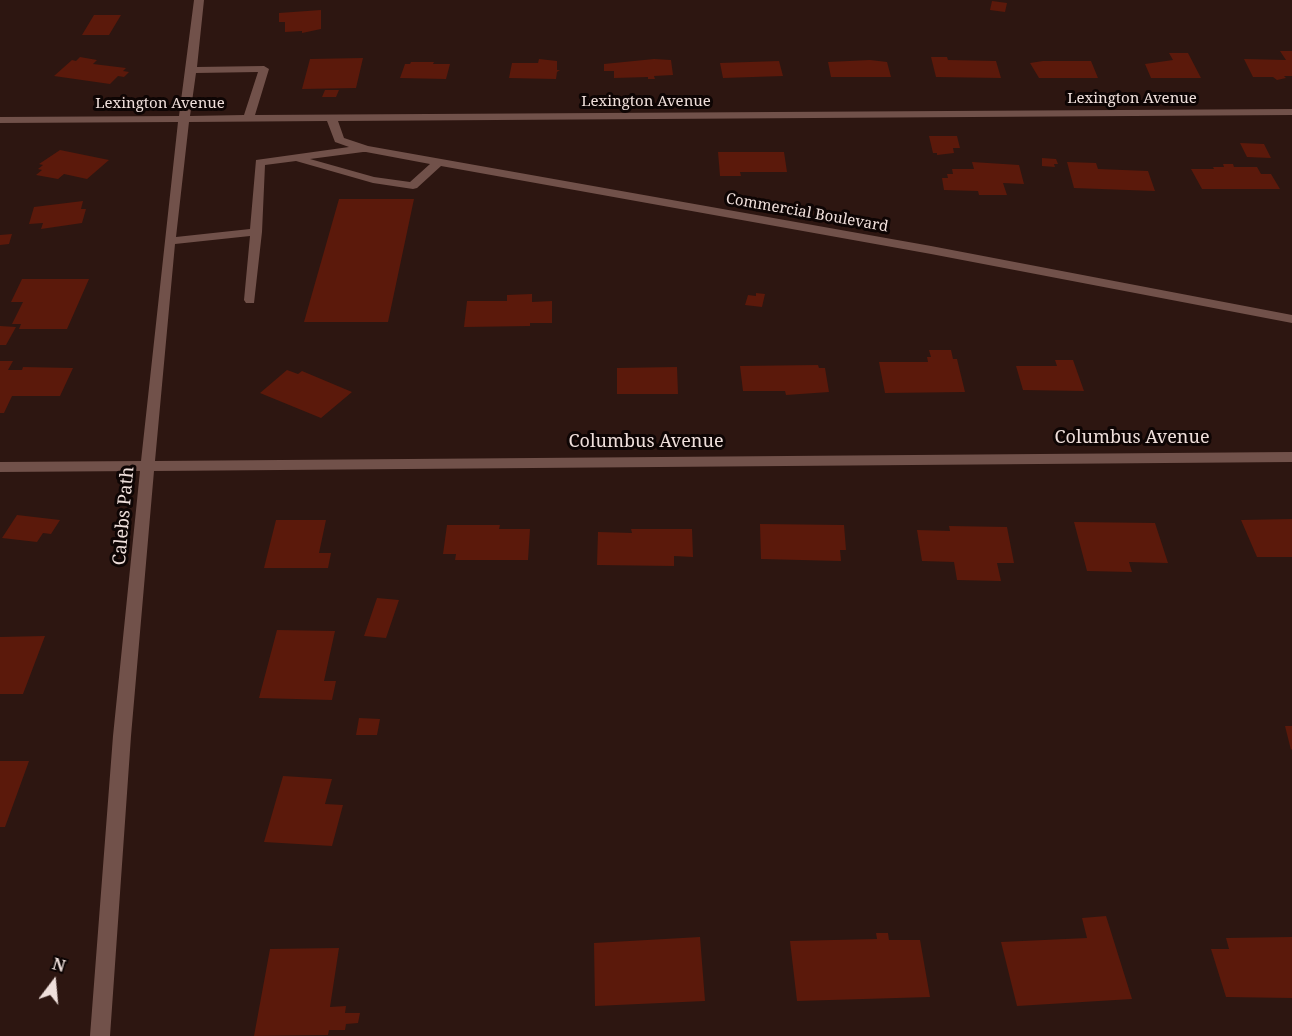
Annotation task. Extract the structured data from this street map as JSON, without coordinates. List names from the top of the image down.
{
  "streets": {
    "street": [
      "Lexington Avenue",
      "Commercial Boulevard",
      "Columbus Avenue",
      "Calebs Path"
    ]
  },
  "crossings": [
    ["Lexington Avenue", "Commercial Boulevard"],
    ["Lexington Avenue", "Calebs Path"],
    ["Columbus Avenue", "Calebs Path"]
  ],
  "north": "top"
}
